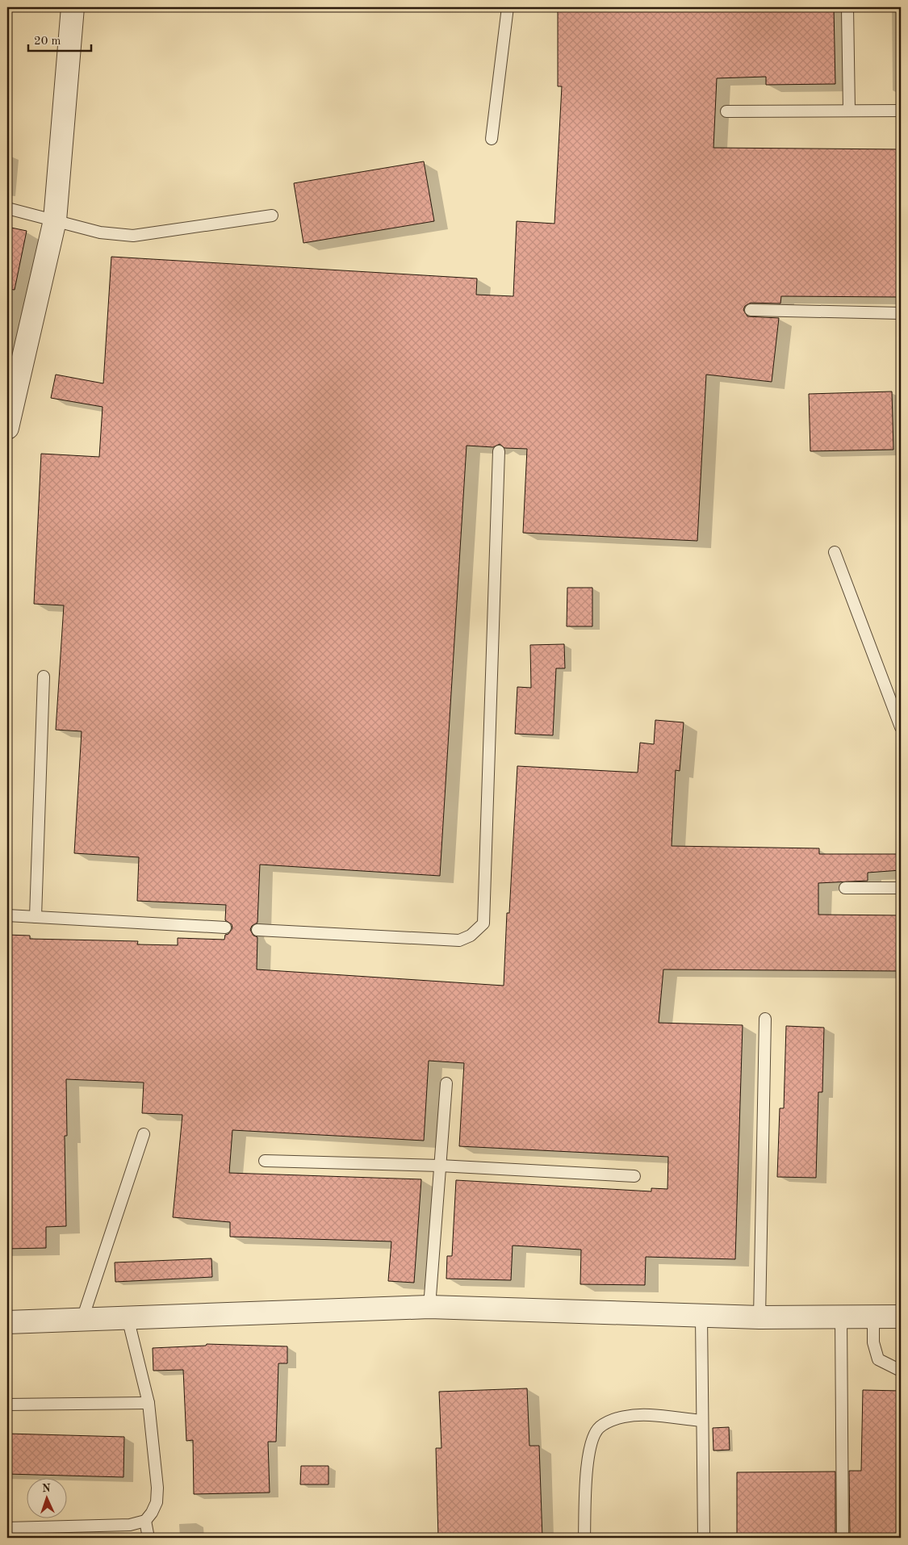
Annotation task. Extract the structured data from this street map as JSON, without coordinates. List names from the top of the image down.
{
  "scale_bar": "20 m",
  "north": "top"
}
